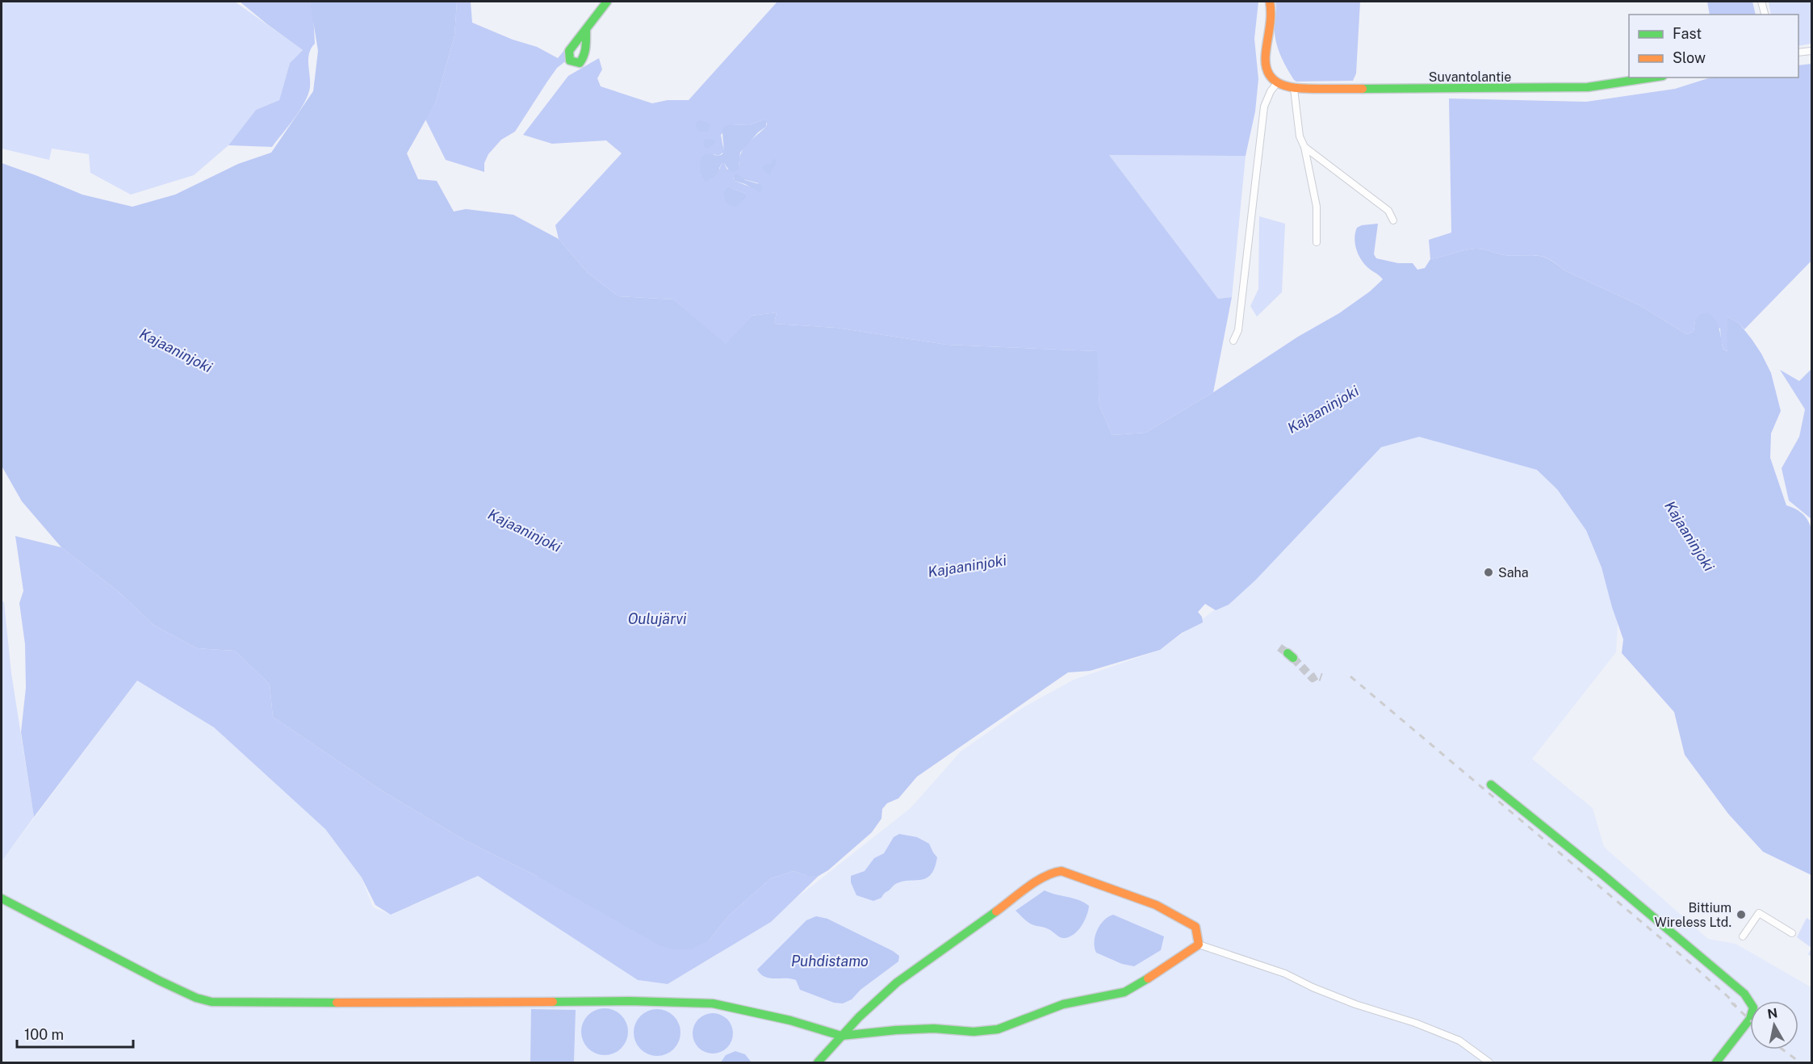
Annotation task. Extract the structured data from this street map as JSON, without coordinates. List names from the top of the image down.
{
  "streets": {
    "street": ["Suvantolantie"]
  },
  "water": ["Kajaaninjoki", "Oulujärvi", "Puhdistamo"],
  "places": ["Saha", "Bittium Wireless Ltd."],
  "legend": ["Fast", "Slow"],
  "scale_bar": "100 m",
  "north": "top"
}
